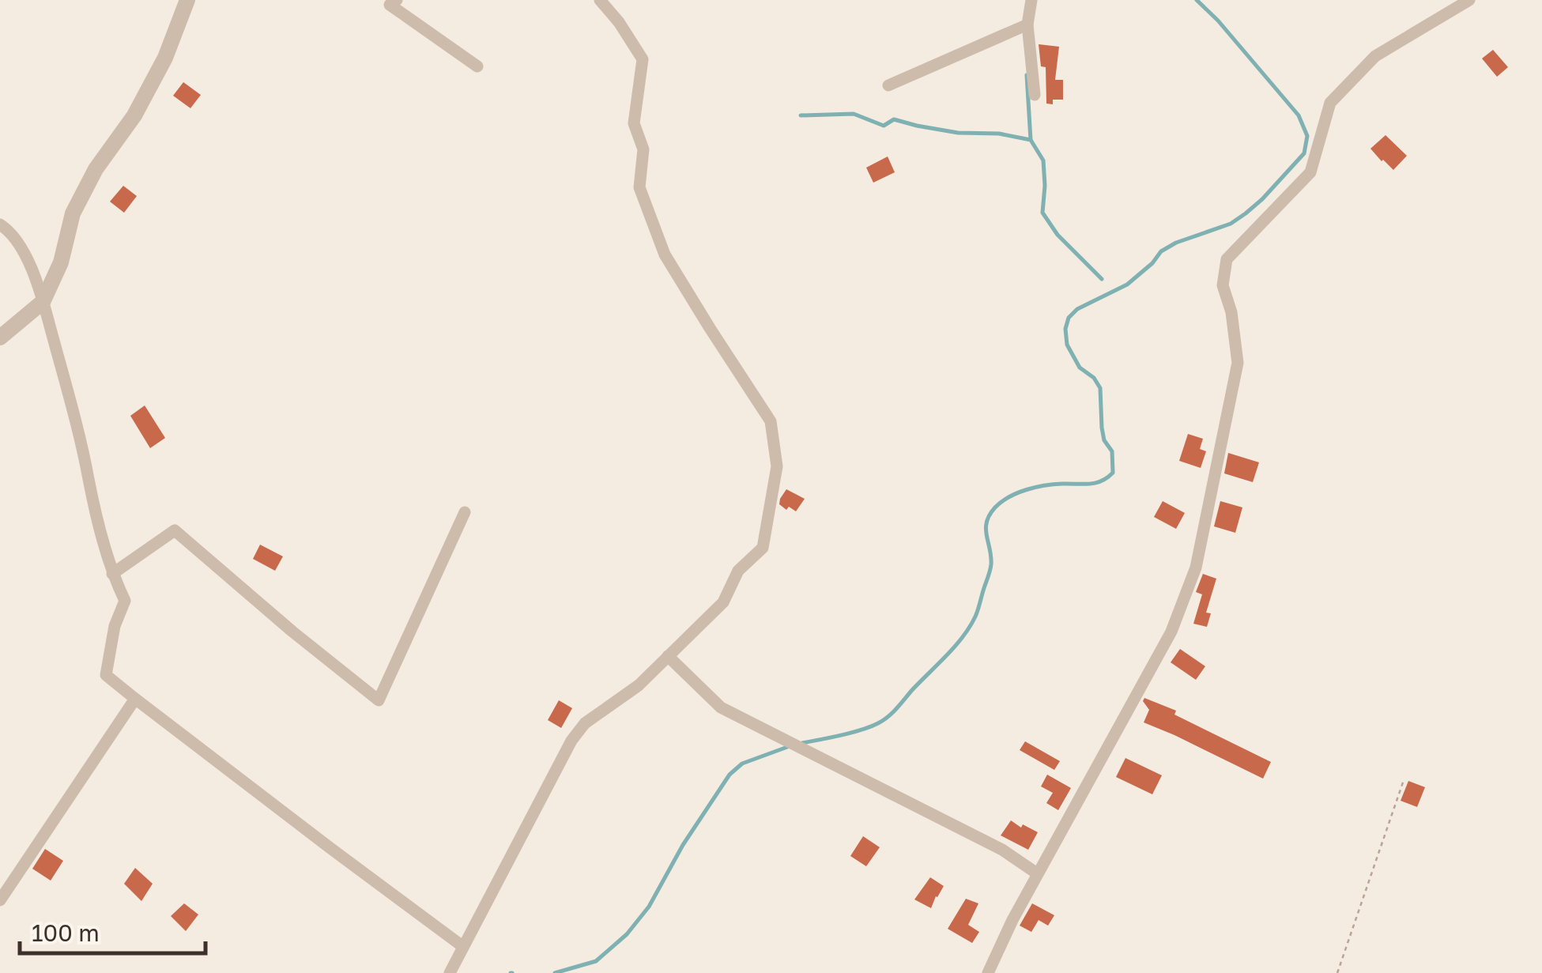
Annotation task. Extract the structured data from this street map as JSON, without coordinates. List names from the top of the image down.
{
  "scale_bar": "100 m"
}
